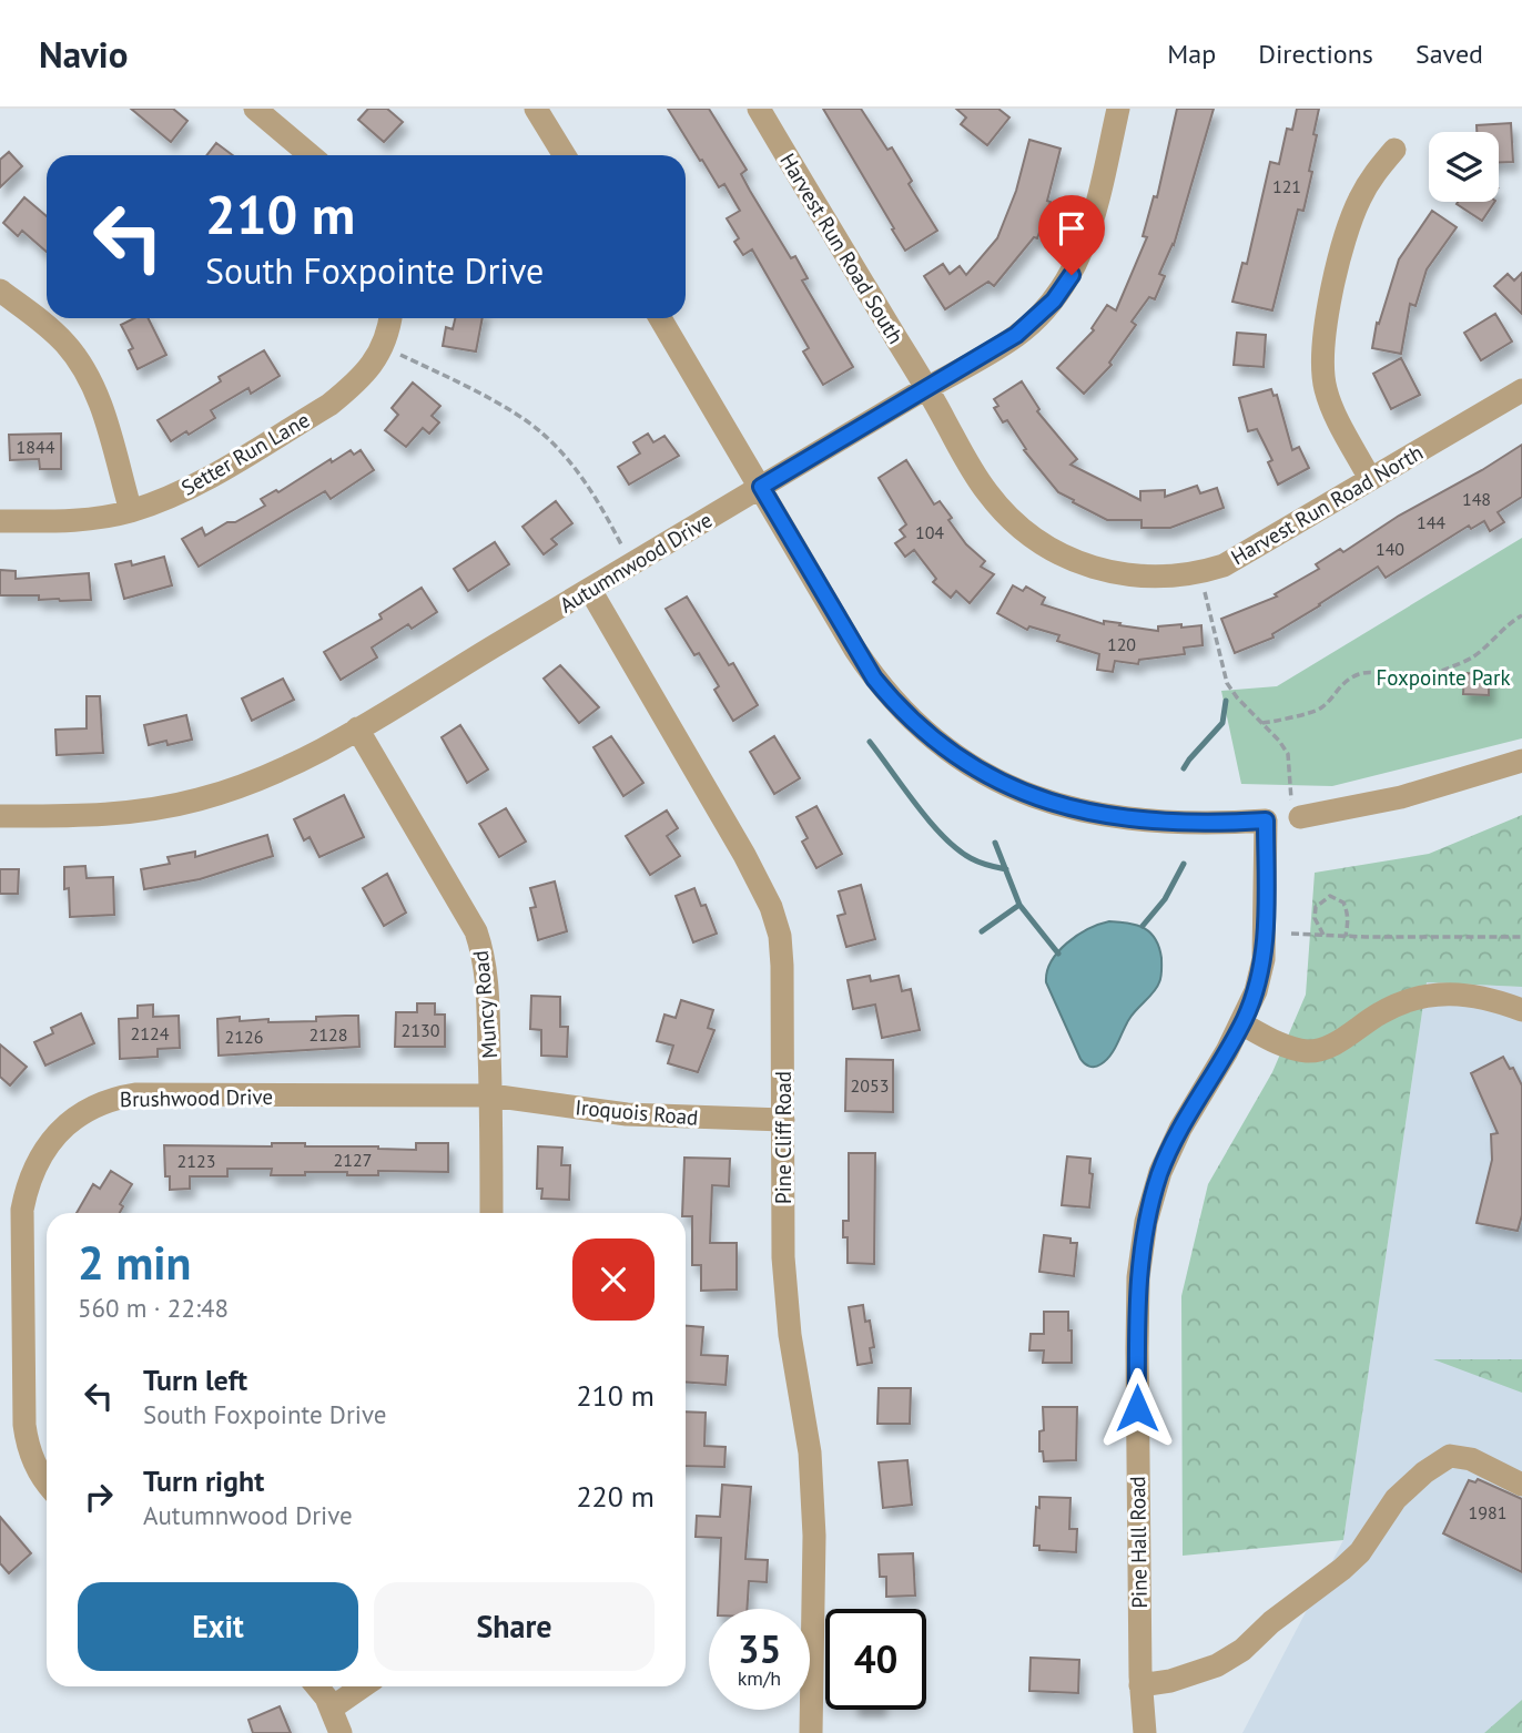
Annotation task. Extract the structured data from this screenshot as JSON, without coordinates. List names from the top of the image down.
{
  "streets": {
    "street": [
      "Harvest Run Road South",
      "Setter Run Lane",
      "Harvest Run Road North",
      "Autumnwood Drive",
      "Muncy Road",
      "Brushwood Drive",
      "Iroquois Road",
      "Pine Cliff Road",
      "Pine Hall Road"
    ]
  },
  "crossings": [
    ["Harvest Run Road South", "Harvest Run Road North"],
    ["Harvest Run Road South", "Autumnwood Drive"],
    ["Harvest Run Road North", "Autumnwood Drive"],
    ["Autumnwood Drive", "Muncy Road"],
    ["Autumnwood Drive", "Pine Cliff Road"],
    ["Autumnwood Drive", "Pine Hall Road"],
    ["Muncy Road", "Brushwood Drive"],
    ["Muncy Road", "Iroquois Road"],
    ["Brushwood Drive", "Iroquois Road"],
    ["Iroquois Road", "Pine Cliff Road"]
  ],
  "parks": ["Foxpointe Park"],
  "house_numbers": [
    "121",
    "1844",
    "148",
    "144",
    "104",
    "140",
    "120",
    "2130",
    "2124",
    "2128",
    "2126",
    "2053",
    "2127",
    "2123",
    "1981"
  ],
  "page": {
    "header": "Navio",
    "nav": ["Map", "Directions", "Saved"],
    "turn": ["210 m", "South Foxpointe Drive"],
    "heading": ["2 min", "560 m · 22:48"],
    "list": [
      {
        "name": "Turn left",
        "note": "South Foxpointe Drive",
        "value": "210 m"
      },
      {
        "name": "Turn right",
        "note": "Autumnwood Drive",
        "value": "220 m"
      }
    ],
    "buttons": ["Exit", "Share"],
    "speed": "35 km/h",
    "limit": "40"
  }
}
